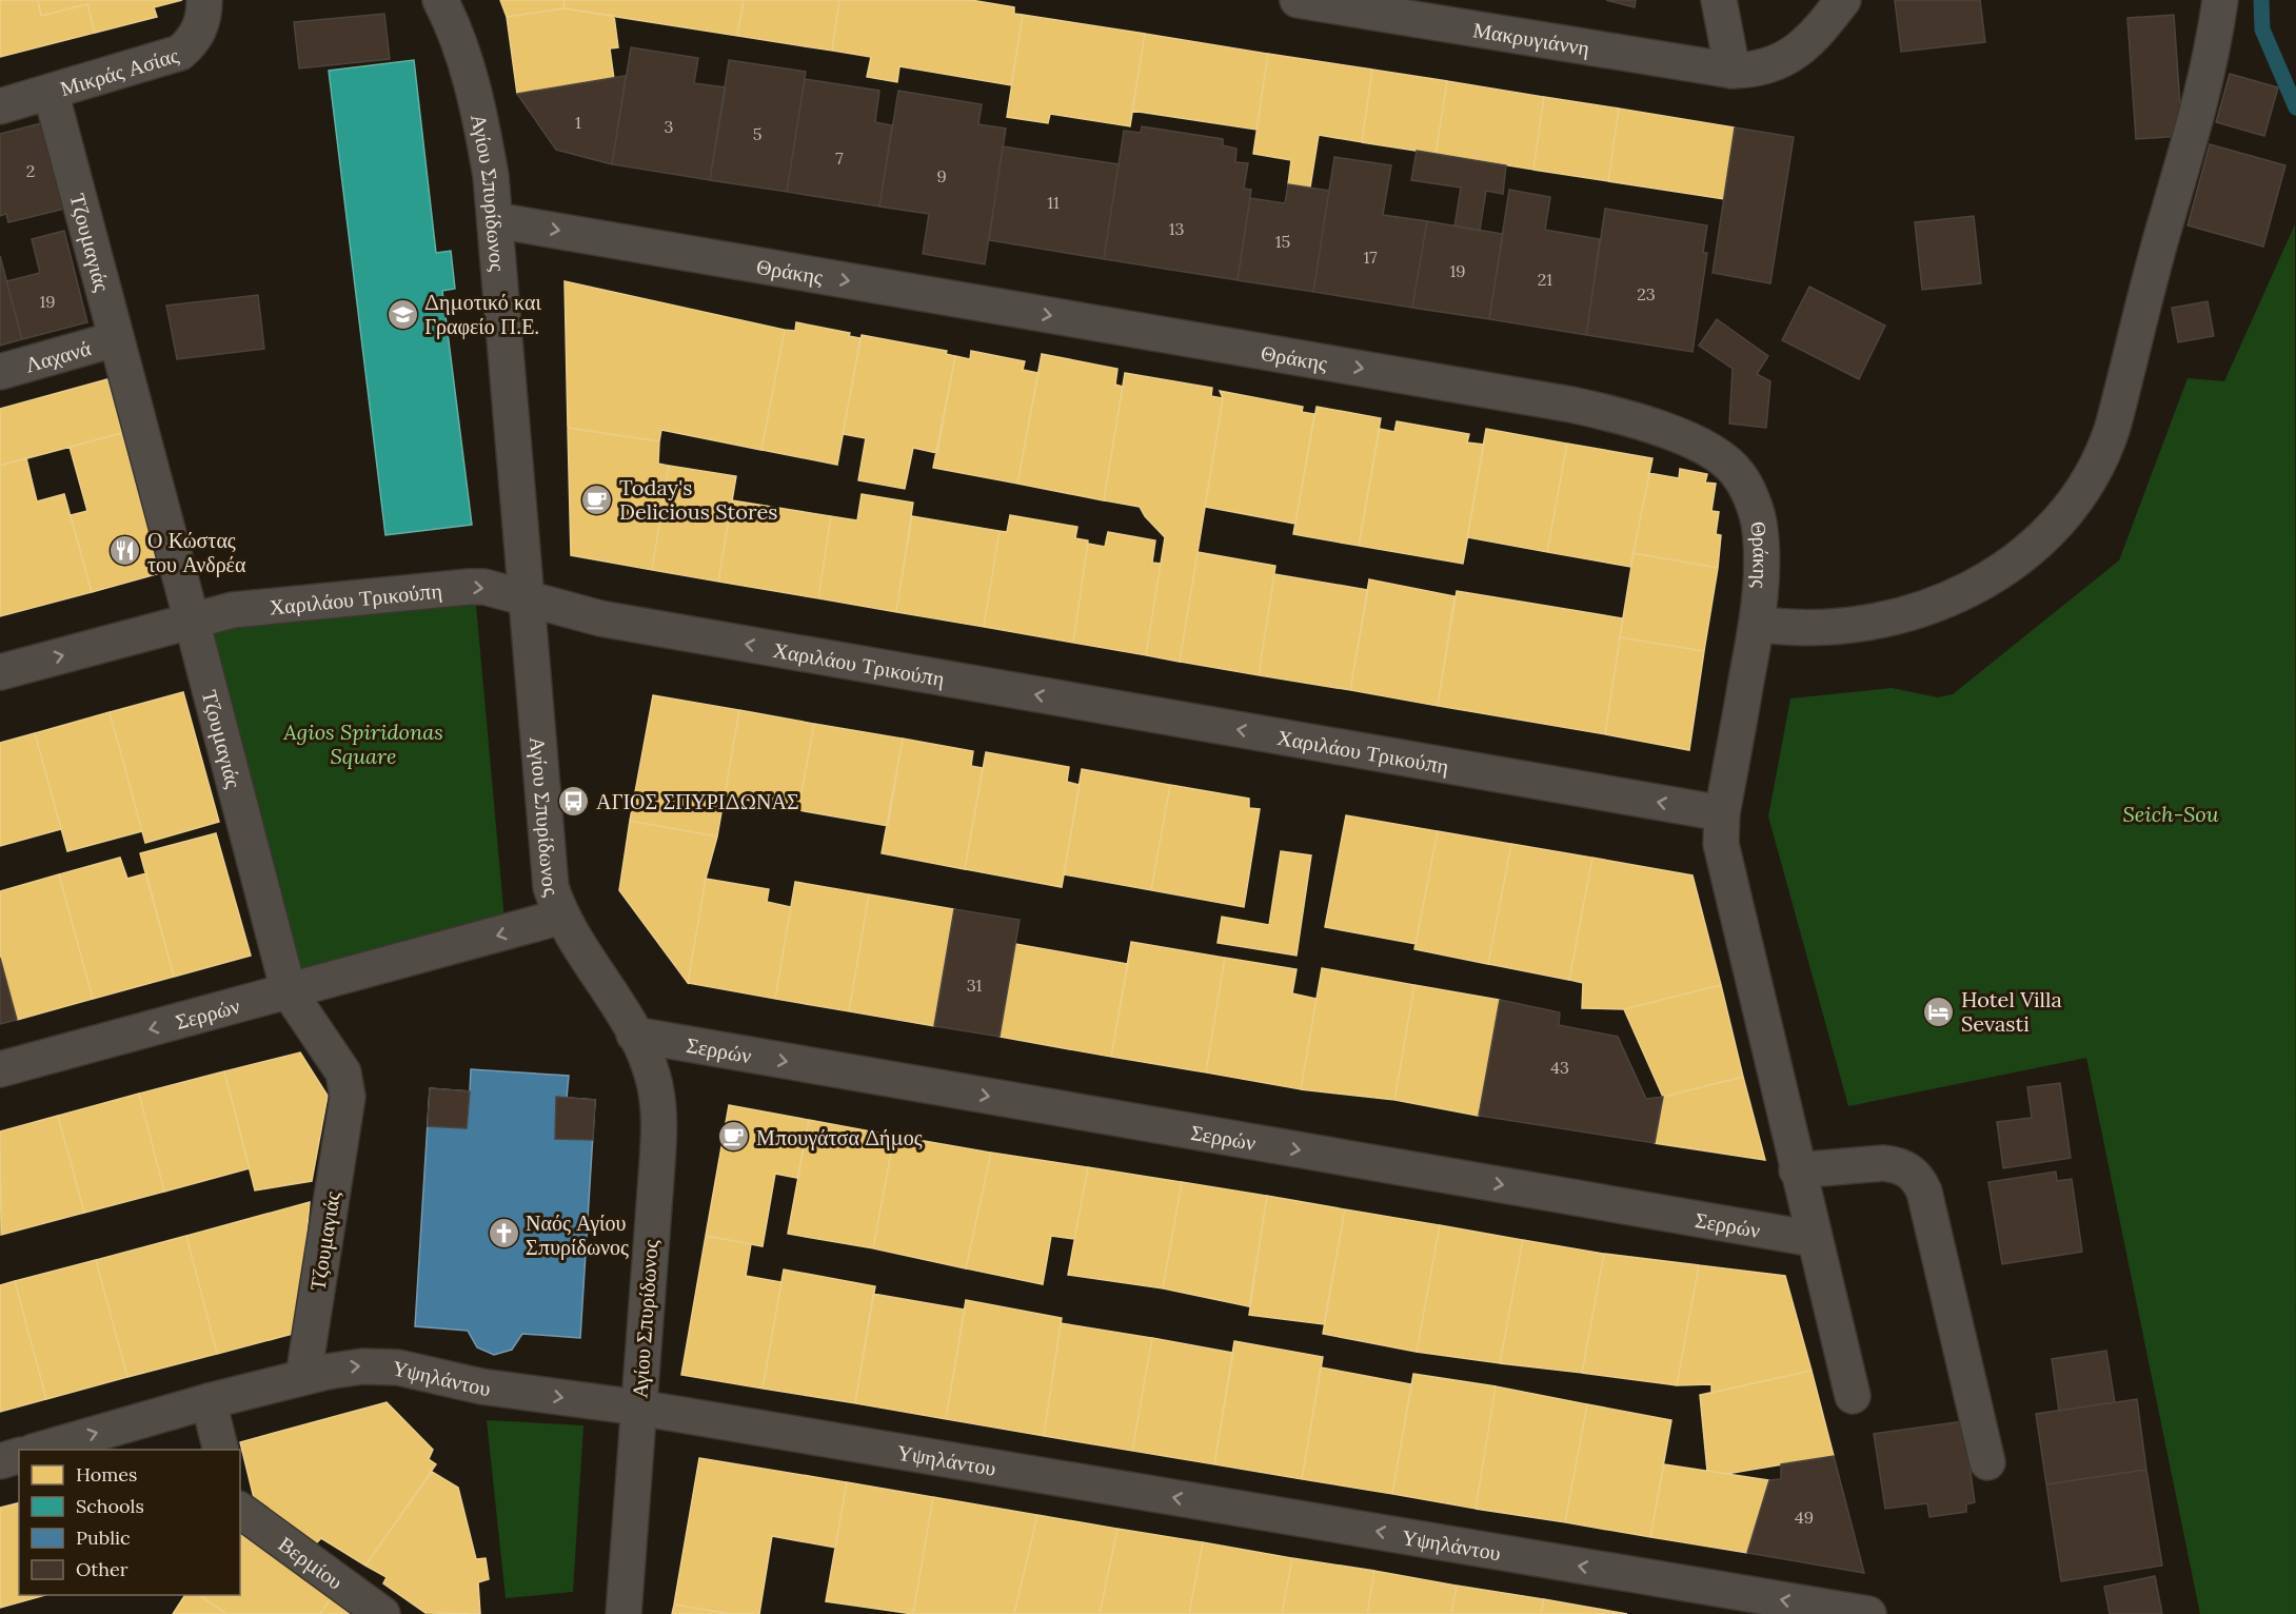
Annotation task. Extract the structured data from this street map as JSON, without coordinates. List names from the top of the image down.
{
  "streets": {
    "street": [
      "Μακρυγιάννη",
      "Μικράς Ασίας",
      "Αγίου Σπυρίδωνος",
      "Τζουμαγιάς",
      "Θράκης",
      "Λαχανά",
      "Χαριλάου Τρικούπη",
      "Σερρών",
      "Υψηλάντου",
      "Βερμίου"
    ]
  },
  "crossings": [
    ["Μικράς Ασίας", "Τζουμαγιάς"],
    ["Αγίου Σπυρίδωνος", "Θράκης"],
    ["Αγίου Σπυρίδωνος", "Χαριλάου Τρικούπη"],
    ["Αγίου Σπυρίδωνος", "Σερρών"],
    ["Αγίου Σπυρίδωνος", "Υψηλάντου"],
    ["Τζουμαγιάς", "Λαχανά"],
    ["Τζουμαγιάς", "Χαριλάου Τρικούπη"],
    ["Τζουμαγιάς", "Σερρών"],
    ["Τζουμαγιάς", "Υψηλάντου"],
    ["Θράκης", "Χαριλάου Τρικούπη"],
    ["Θράκης", "Σερρών"]
  ],
  "one_way": ["Θράκης"],
  "parks": ["Agios Spiridonas Square", "Seich-Sou"],
  "places": {
    "school or university": ["Δημοτικό και Γραφείο Π.Ε."],
    "cafe": ["Today's Delicious Stores", "Μπουγάτσα Δήμος"],
    "restaurant": ["Ο Κώστας του Ανδρέα"],
    "bus stop": ["ΑΓΙΟΣ ΣΠΥΡΙΔΩΝΑΣ"],
    "hotel": ["Hotel Villa Sevasti"],
    "church": ["Ναός Αγίου Σπυρίδωνος"]
  },
  "house_numbers": [
    "1",
    "3",
    "5",
    "7",
    "2",
    "9",
    "11",
    "13",
    "15",
    "17",
    "19",
    "21",
    "23",
    "19",
    "31",
    "43",
    "49"
  ],
  "legend": [
    "Homes",
    "Schools",
    "Public",
    "Other"
  ]
}
